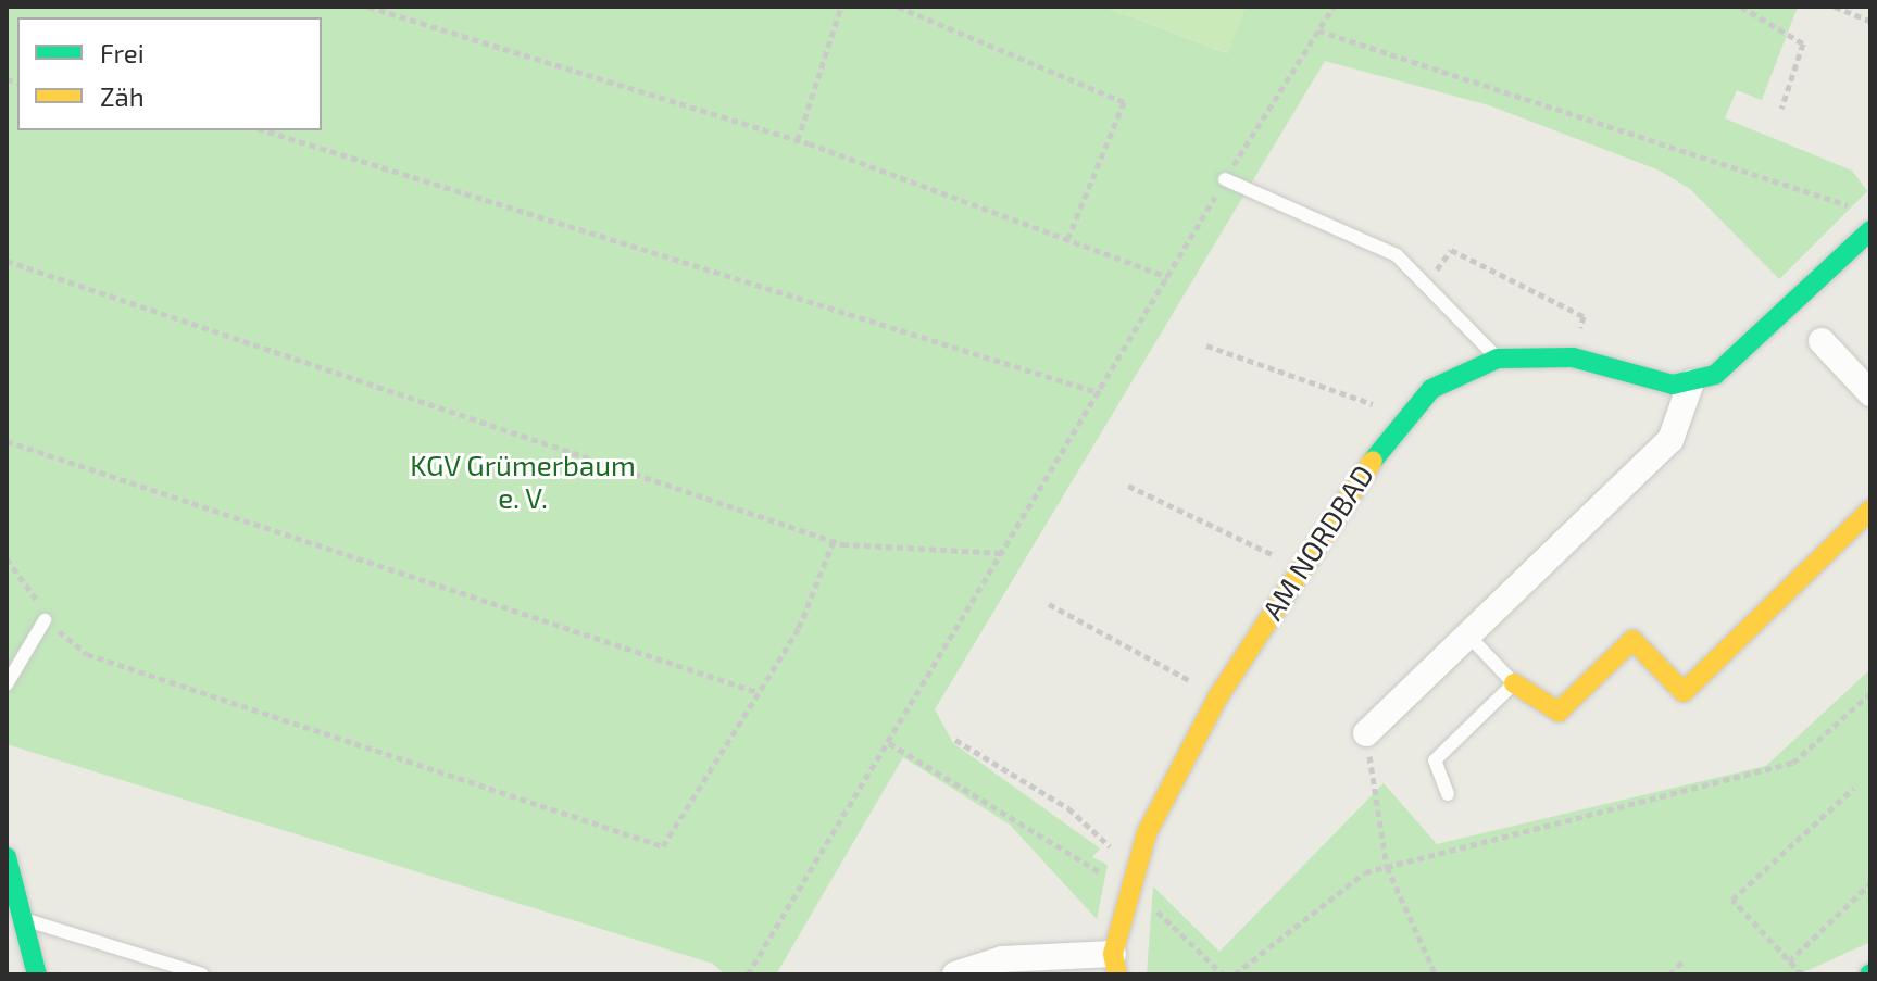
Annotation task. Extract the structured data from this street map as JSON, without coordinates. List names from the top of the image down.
{
  "streets": {
    "street": ["AM NORDBAD"]
  },
  "parks": ["KGV Grümerbaum e. V."],
  "legend": ["Frei", "Zäh"]
}
